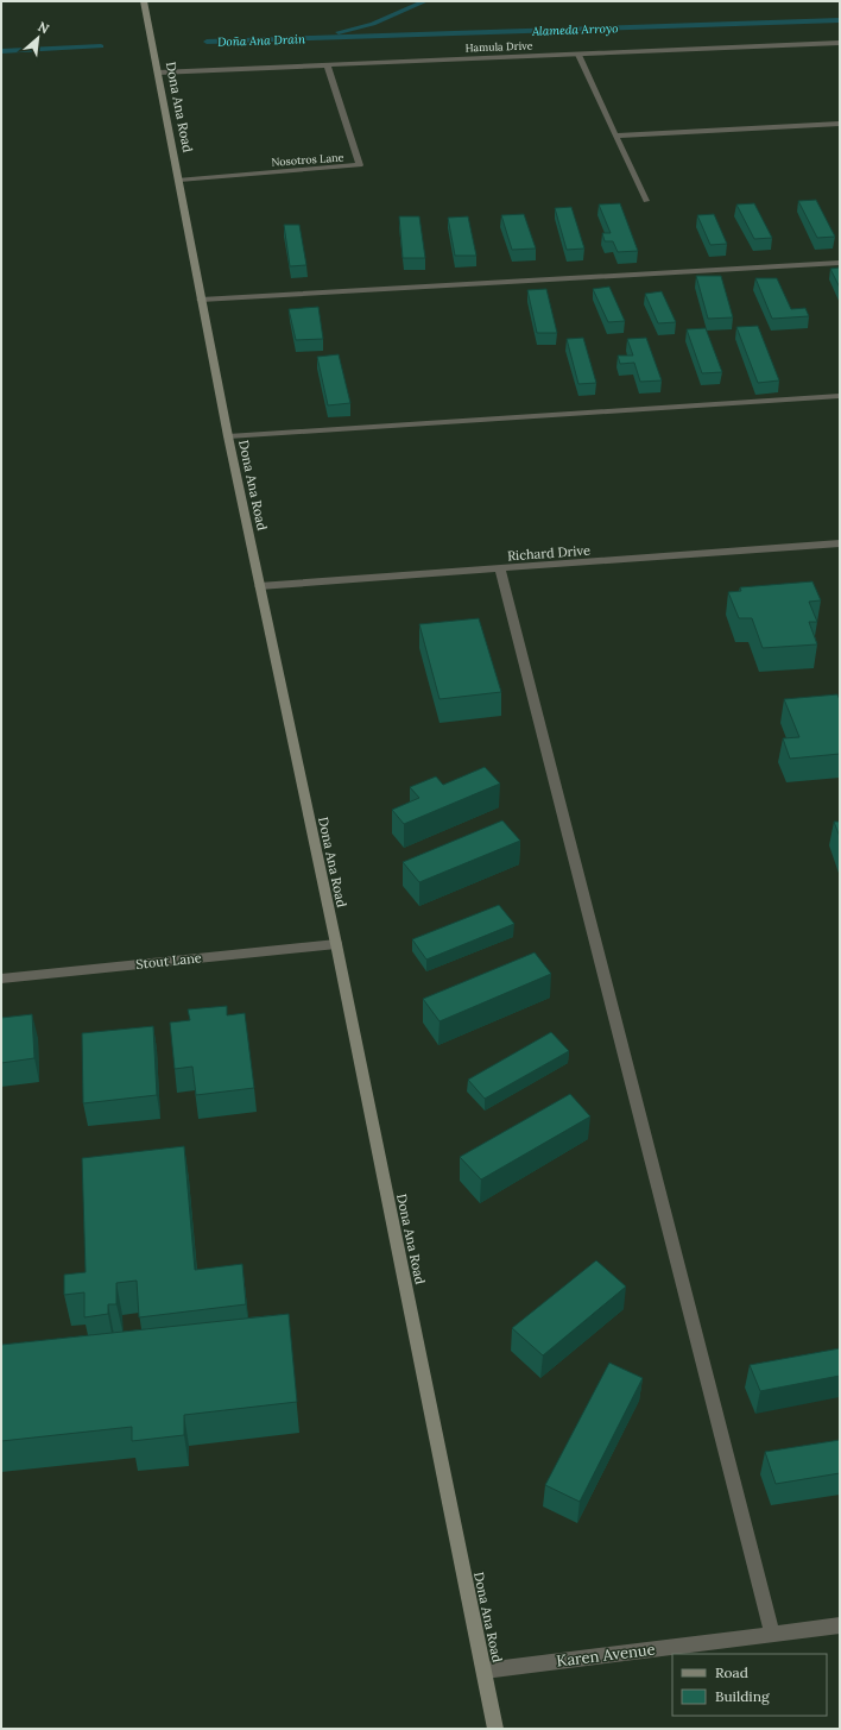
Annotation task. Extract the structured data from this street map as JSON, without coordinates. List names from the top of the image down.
{
  "streets": {
    "street": [
      "Hamula Drive",
      "Dona Ana Road",
      "Nosotros Lane",
      "Richard Drive",
      "Stout Lane",
      "Karen Avenue"
    ]
  },
  "crossings": [
    ["Hamula Drive", "Dona Ana Road"],
    ["Hamula Drive", "Nosotros Lane"],
    ["Dona Ana Road", "Nosotros Lane"],
    ["Dona Ana Road", "Richard Drive"],
    ["Dona Ana Road", "Stout Lane"],
    ["Dona Ana Road", "Karen Avenue"]
  ],
  "water": ["Alameda Arroyo", "Doña Ana Drain"],
  "legend": ["Road", "Building"],
  "north": "top right"
}
